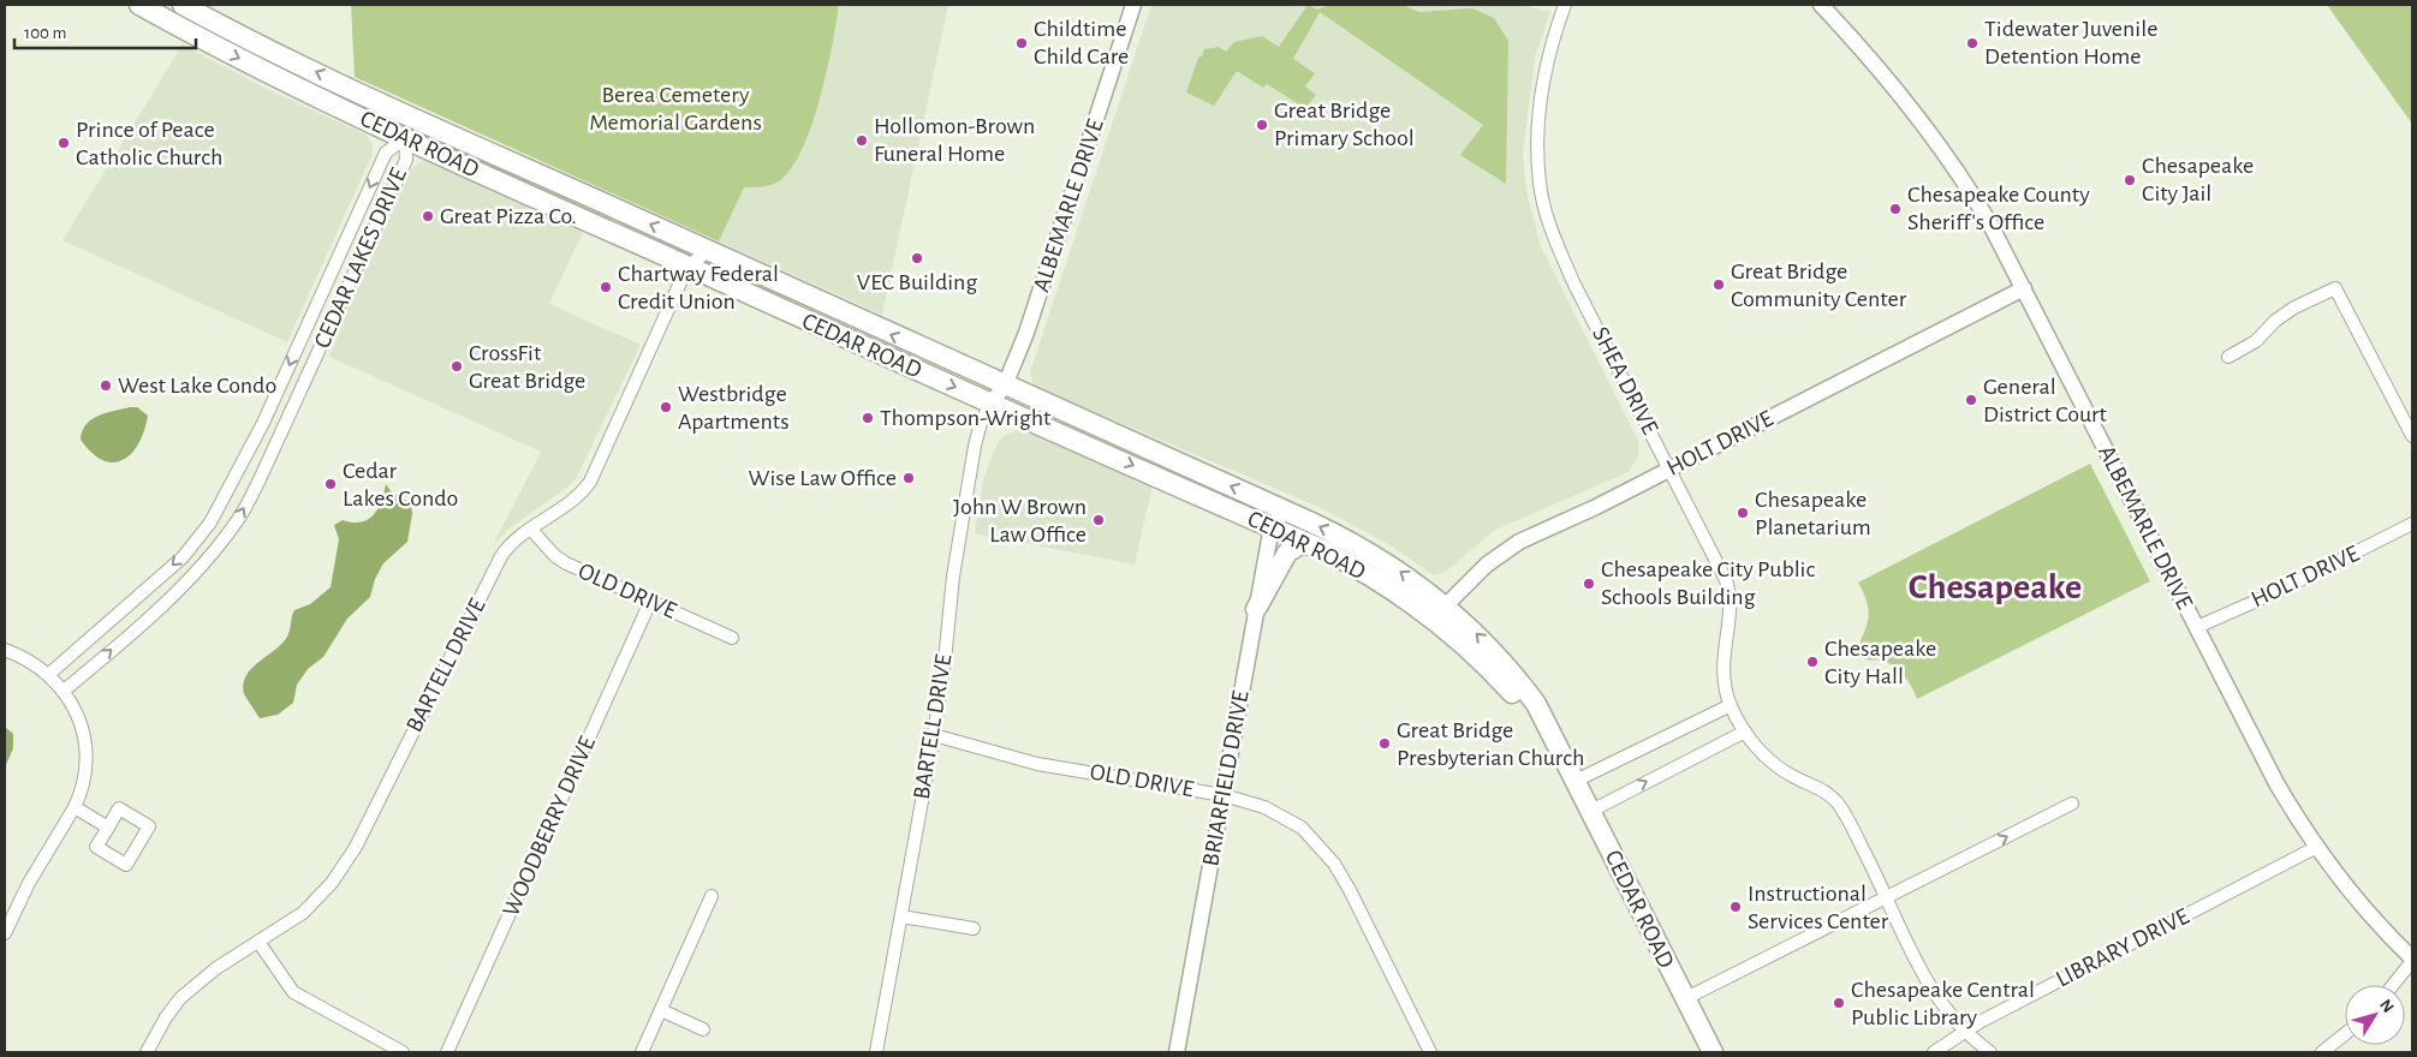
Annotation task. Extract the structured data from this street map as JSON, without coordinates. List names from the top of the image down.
{
  "streets": {
    "main road": ["CEDAR ROAD"],
    "street": [
      "ALBEMARLE DRIVE",
      "CEDAR LAKES DRIVE",
      "SHEA DRIVE",
      "HOLT DRIVE",
      "OLD DRIVE",
      "BARTELL DRIVE",
      "BRIARFIELD DRIVE",
      "WOODBERRY DRIVE",
      "LIBRARY DRIVE"
    ]
  },
  "crossings": [
    ["CEDAR ROAD", "ALBEMARLE DRIVE"],
    ["CEDAR ROAD", "CEDAR LAKES DRIVE"],
    ["CEDAR ROAD", "HOLT DRIVE"],
    ["CEDAR ROAD", "BARTELL DRIVE"],
    ["CEDAR ROAD", "BRIARFIELD DRIVE"],
    ["ALBEMARLE DRIVE", "HOLT DRIVE"],
    ["ALBEMARLE DRIVE", "BARTELL DRIVE"],
    ["ALBEMARLE DRIVE", "LIBRARY DRIVE"],
    ["SHEA DRIVE", "HOLT DRIVE"],
    ["SHEA DRIVE", "LIBRARY DRIVE"],
    ["OLD DRIVE", "BARTELL DRIVE"],
    ["OLD DRIVE", "BRIARFIELD DRIVE"],
    ["OLD DRIVE", "WOODBERRY DRIVE"]
  ],
  "districts": ["Chesapeake"],
  "parks": ["Berea Cemetery Memorial Gardens"],
  "places": [
    "Childtime Child Care",
    "Tidewater Juvenile Detention Home",
    "Great Bridge Primary School",
    "Hollomon-Brown Funeral Home",
    "Prince of Peace Catholic Church",
    "Chesapeake City Jail",
    "Chesapeake County Sheriff's Office",
    "Great Pizza Co.",
    "VEC Building",
    "Great Bridge Community Center",
    "Chartway Federal Credit Union",
    "CrossFit Great Bridge",
    "West Lake Condo",
    "General District Court",
    "Westbridge Apartments",
    "Thompson-Wright",
    "Wise Law Office",
    "Cedar Lakes Condo",
    "Chesapeake Planetarium",
    "John W Brown Law Office",
    "Chesapeake City Public Schools Building",
    "Chesapeake City Hall",
    "Great Bridge Presbyterian Church",
    "Instructional Services Center",
    "Chesapeake Central Public Library"
  ],
  "scale_bar": "100 m",
  "north": "top right"
}
